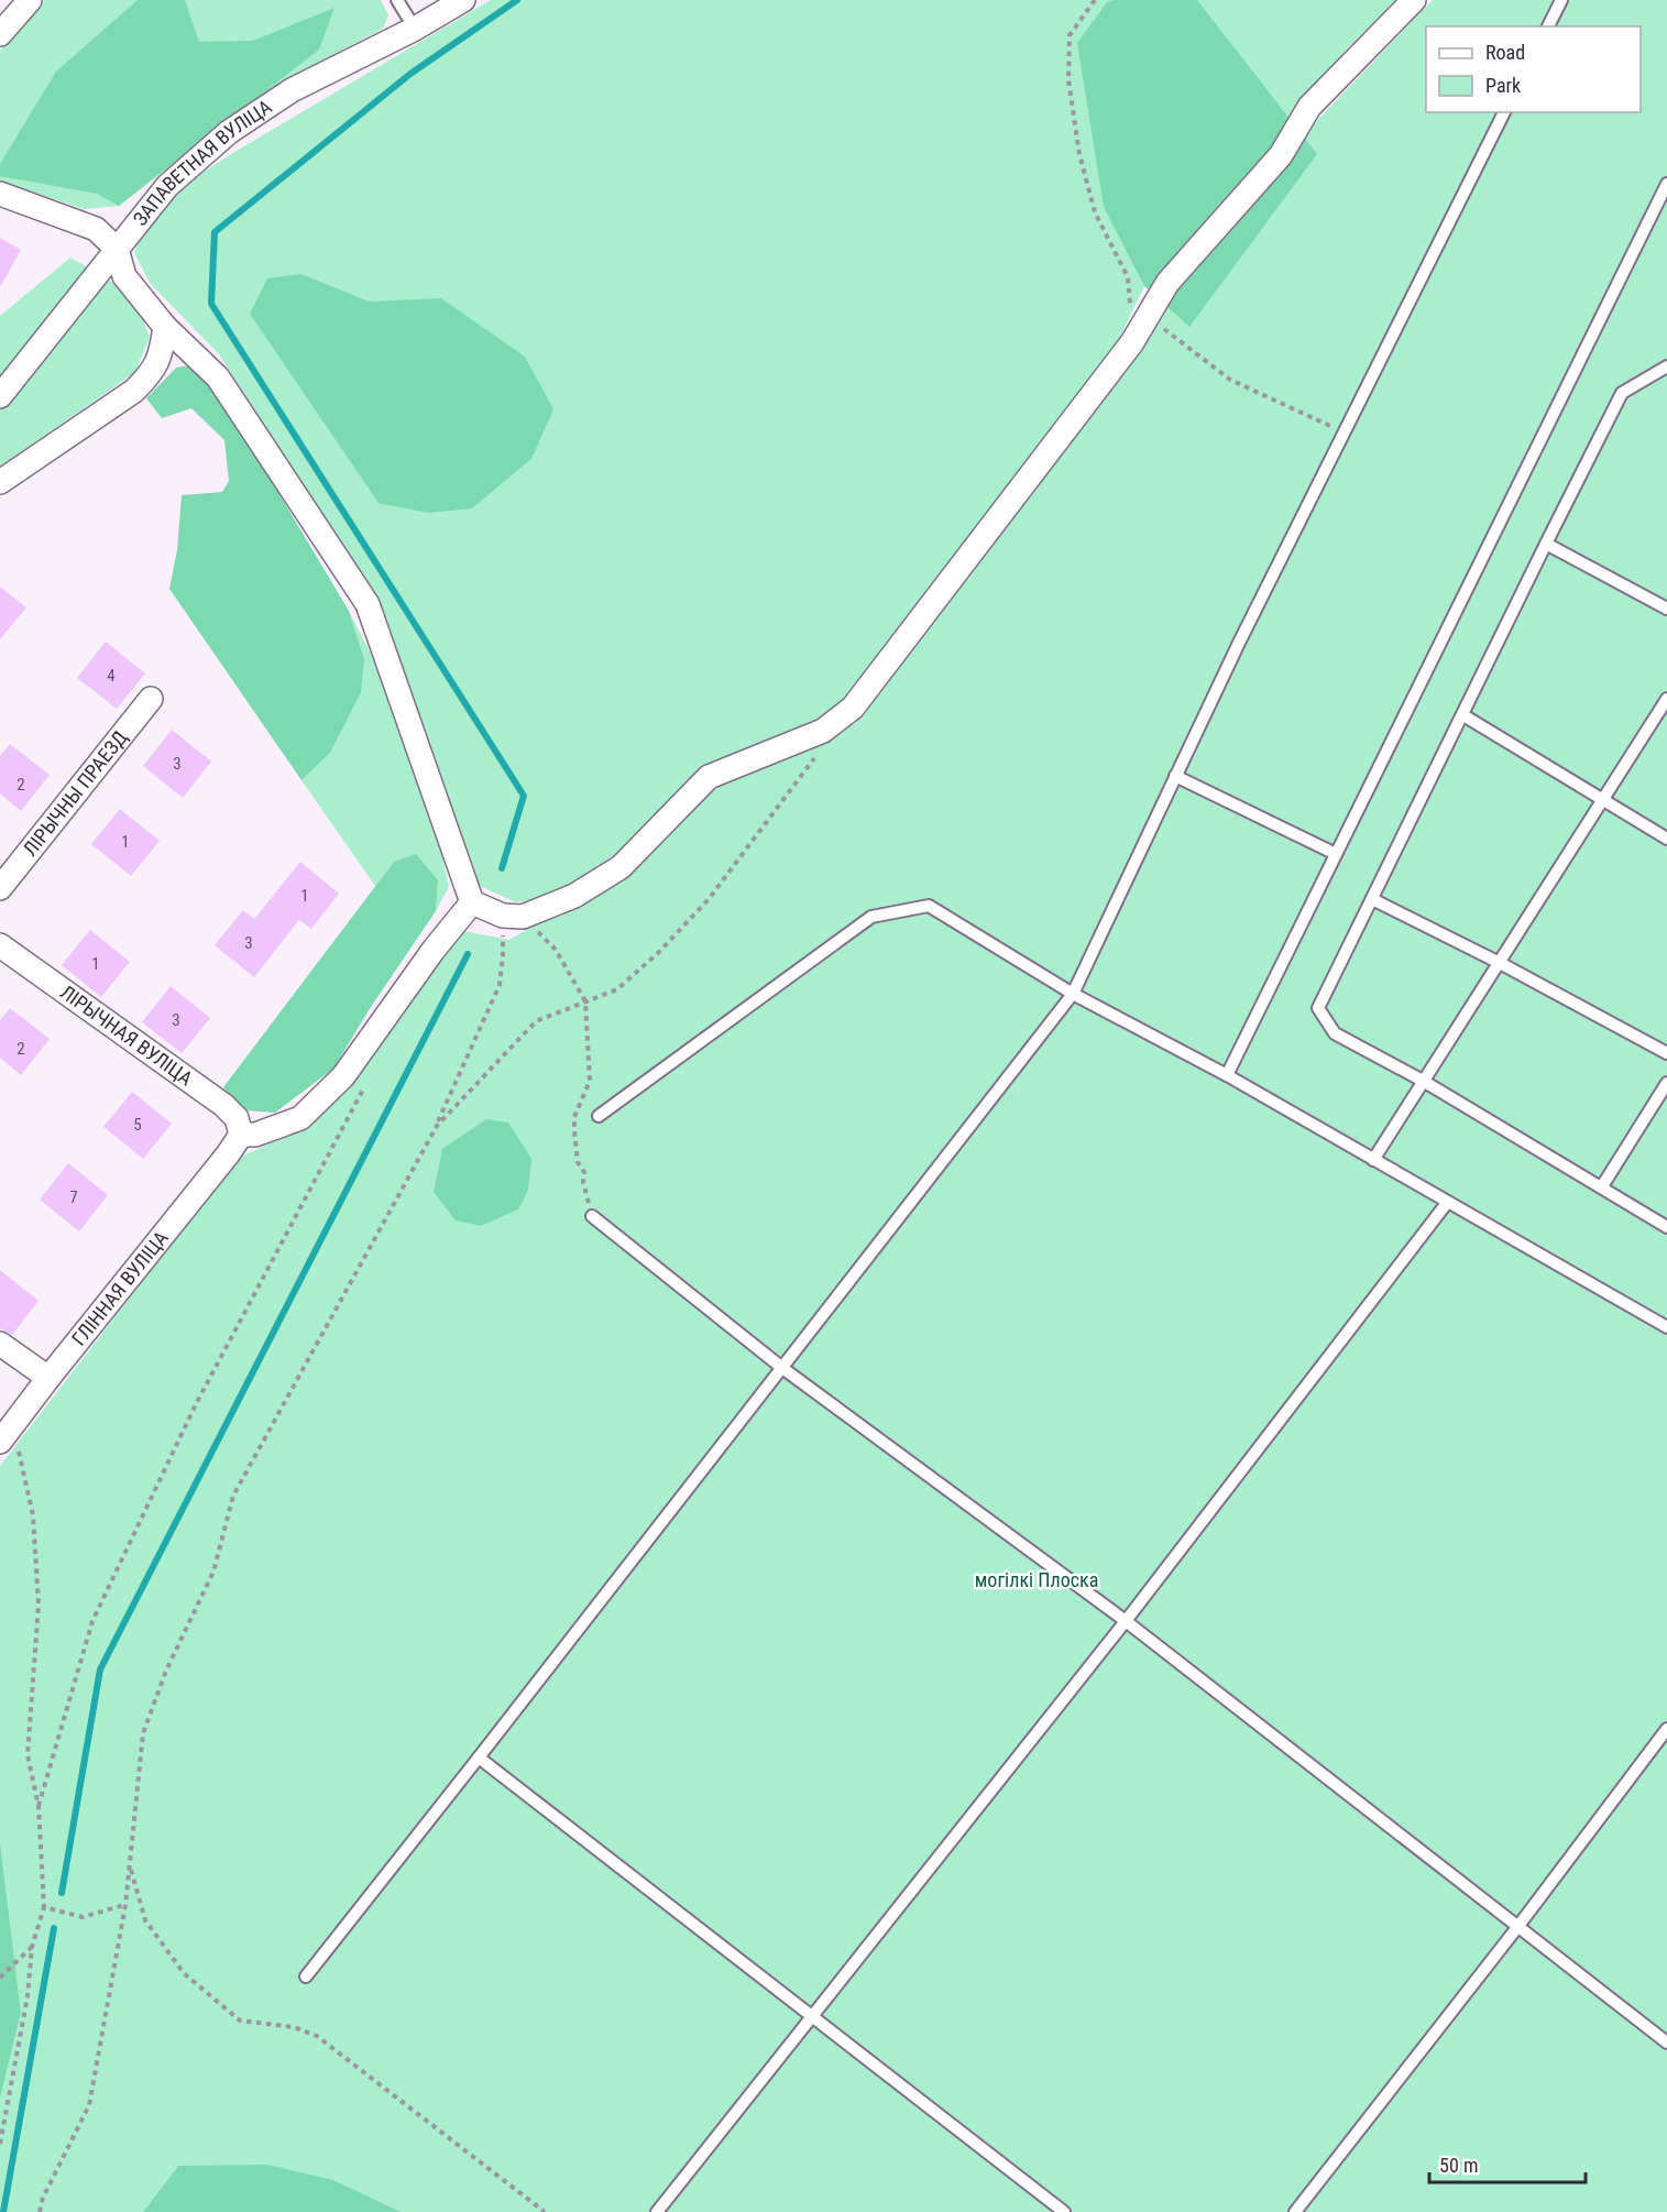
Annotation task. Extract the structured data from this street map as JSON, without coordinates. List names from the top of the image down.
{
  "streets": {
    "street": [
      "ЗАПАВЕТНАЯ ВУЛІЦА",
      "ЛІРЫЧНЫ ПРАЕЗД",
      "ЛІРЫЧНАЯ ВУЛІЦА",
      "ГЛІННАЯ ВУЛІЦА"
    ]
  },
  "crossings": [
    ["ЛІРЫЧНАЯ ВУЛІЦА", "ГЛІННАЯ ВУЛІЦА"]
  ],
  "parks": ["могілкі Плоска"],
  "house_numbers": [
    "4",
    "3",
    "2",
    "1",
    "1",
    "3",
    "1",
    "3",
    "2",
    "5",
    "7"
  ],
  "legend": ["Road", "Park"],
  "scale_bar": "50 m"
}
